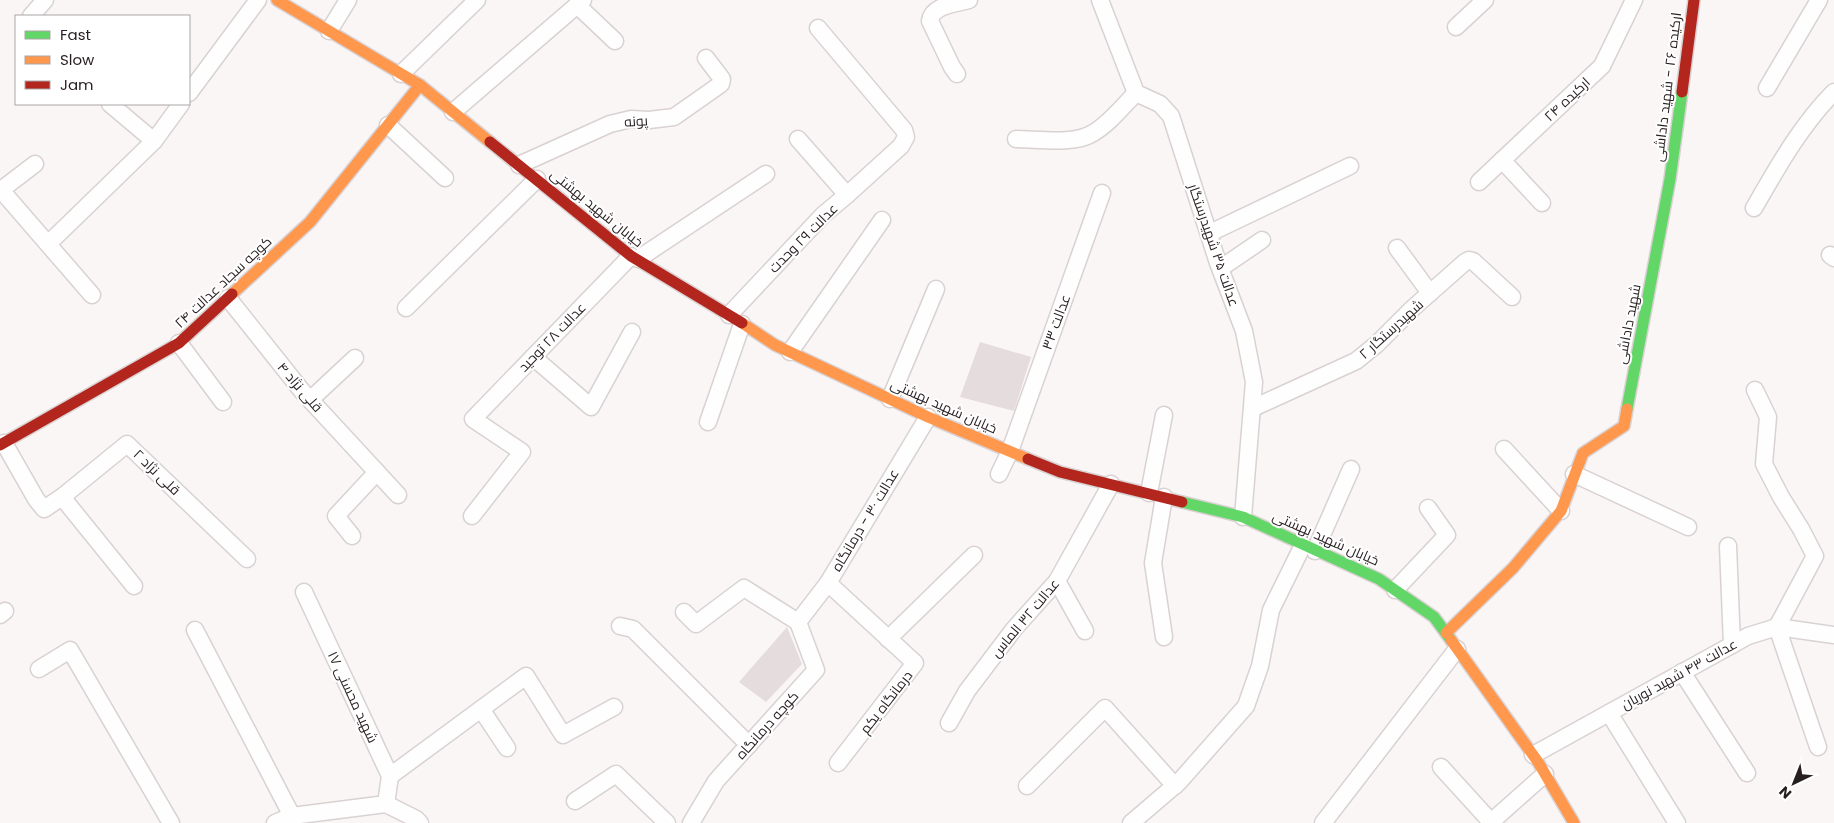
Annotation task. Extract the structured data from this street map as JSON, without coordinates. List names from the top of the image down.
{
  "streets": {
    "main road": [
      "ارکیده ۲۶ - شهید داداشی",
      "خیابان شهید بهشتی",
      "کوچه سجاد عدالت ۲۴",
      "شهید داداشی"
    ],
    "street": [
      "ارکیده ۲۴",
      "پونه",
      "عدالت ۲۹ وحدت",
      "عدالت ۳۵ شهیدرستگار",
      "عدالت ۳۳",
      "شهیدرستگار ۲",
      "عدالت ۲۸ توحید",
      "قلی نژاد ۴",
      "قلی نژاد ۲",
      "عدالت ۳۰ - درمانگاه",
      "عدالت ۳۲ الماس",
      "عدالت ۴۳ شهید نوریان",
      "شهید محسنی ۱۷",
      "درمانگاه یکم",
      "کوچه درمانگاه"
    ]
  },
  "crossings": [
    ["ارکیده ۲۶ - شهید داداشی", "شهید داداشی"],
    ["پونه", "خیابان شهید بهشتی"],
    ["خیابان شهید بهشتی", "عدالت ۲۹ وحدت"],
    ["خیابان شهید بهشتی", "عدالت ۳۵ شهیدرستگار"],
    ["خیابان شهید بهشتی", "کوچه سجاد عدالت ۲۴"],
    ["خیابان شهید بهشتی", "عدالت ۳۳"],
    ["خیابان شهید بهشتی", "عدالت ۲۸ توحید"],
    ["خیابان شهید بهشتی", "عدالت ۳۰ - درمانگاه"],
    ["خیابان شهید بهشتی", "عدالت ۳۲ الماس"],
    ["خیابان شهید بهشتی", "عدالت ۴۳ شهید نوریان"],
    ["عدالت ۳۵ شهیدرستگار", "شهیدرستگار ۲"],
    ["کوچه سجاد عدالت ۲۴", "قلی نژاد ۴"],
    ["کوچه سجاد عدالت ۲۴", "قلی نژاد ۲"],
    ["عدالت ۳۰ - درمانگاه", "درمانگاه یکم"],
    ["عدالت ۳۰ - درمانگاه", "کوچه درمانگاه"]
  ],
  "legend": ["Fast", "Slow", "Jam"],
  "north": "bottom left"
}
